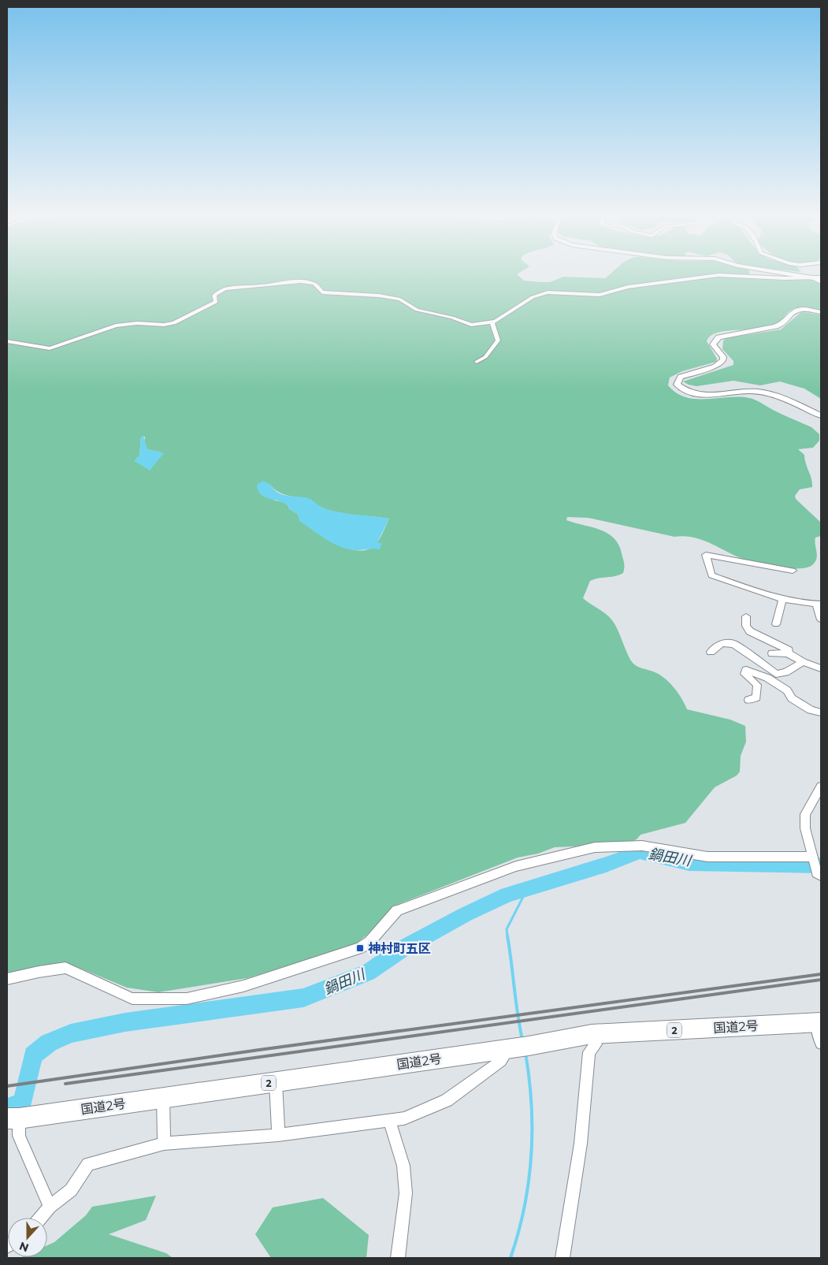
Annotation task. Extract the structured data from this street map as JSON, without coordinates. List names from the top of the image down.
{
  "streets": {
    "highway": ["国道2号", "2"]
  },
  "water": ["鍋田川"],
  "places": {
    "transit": ["神村町五区"]
  },
  "north": "bottom"
}
